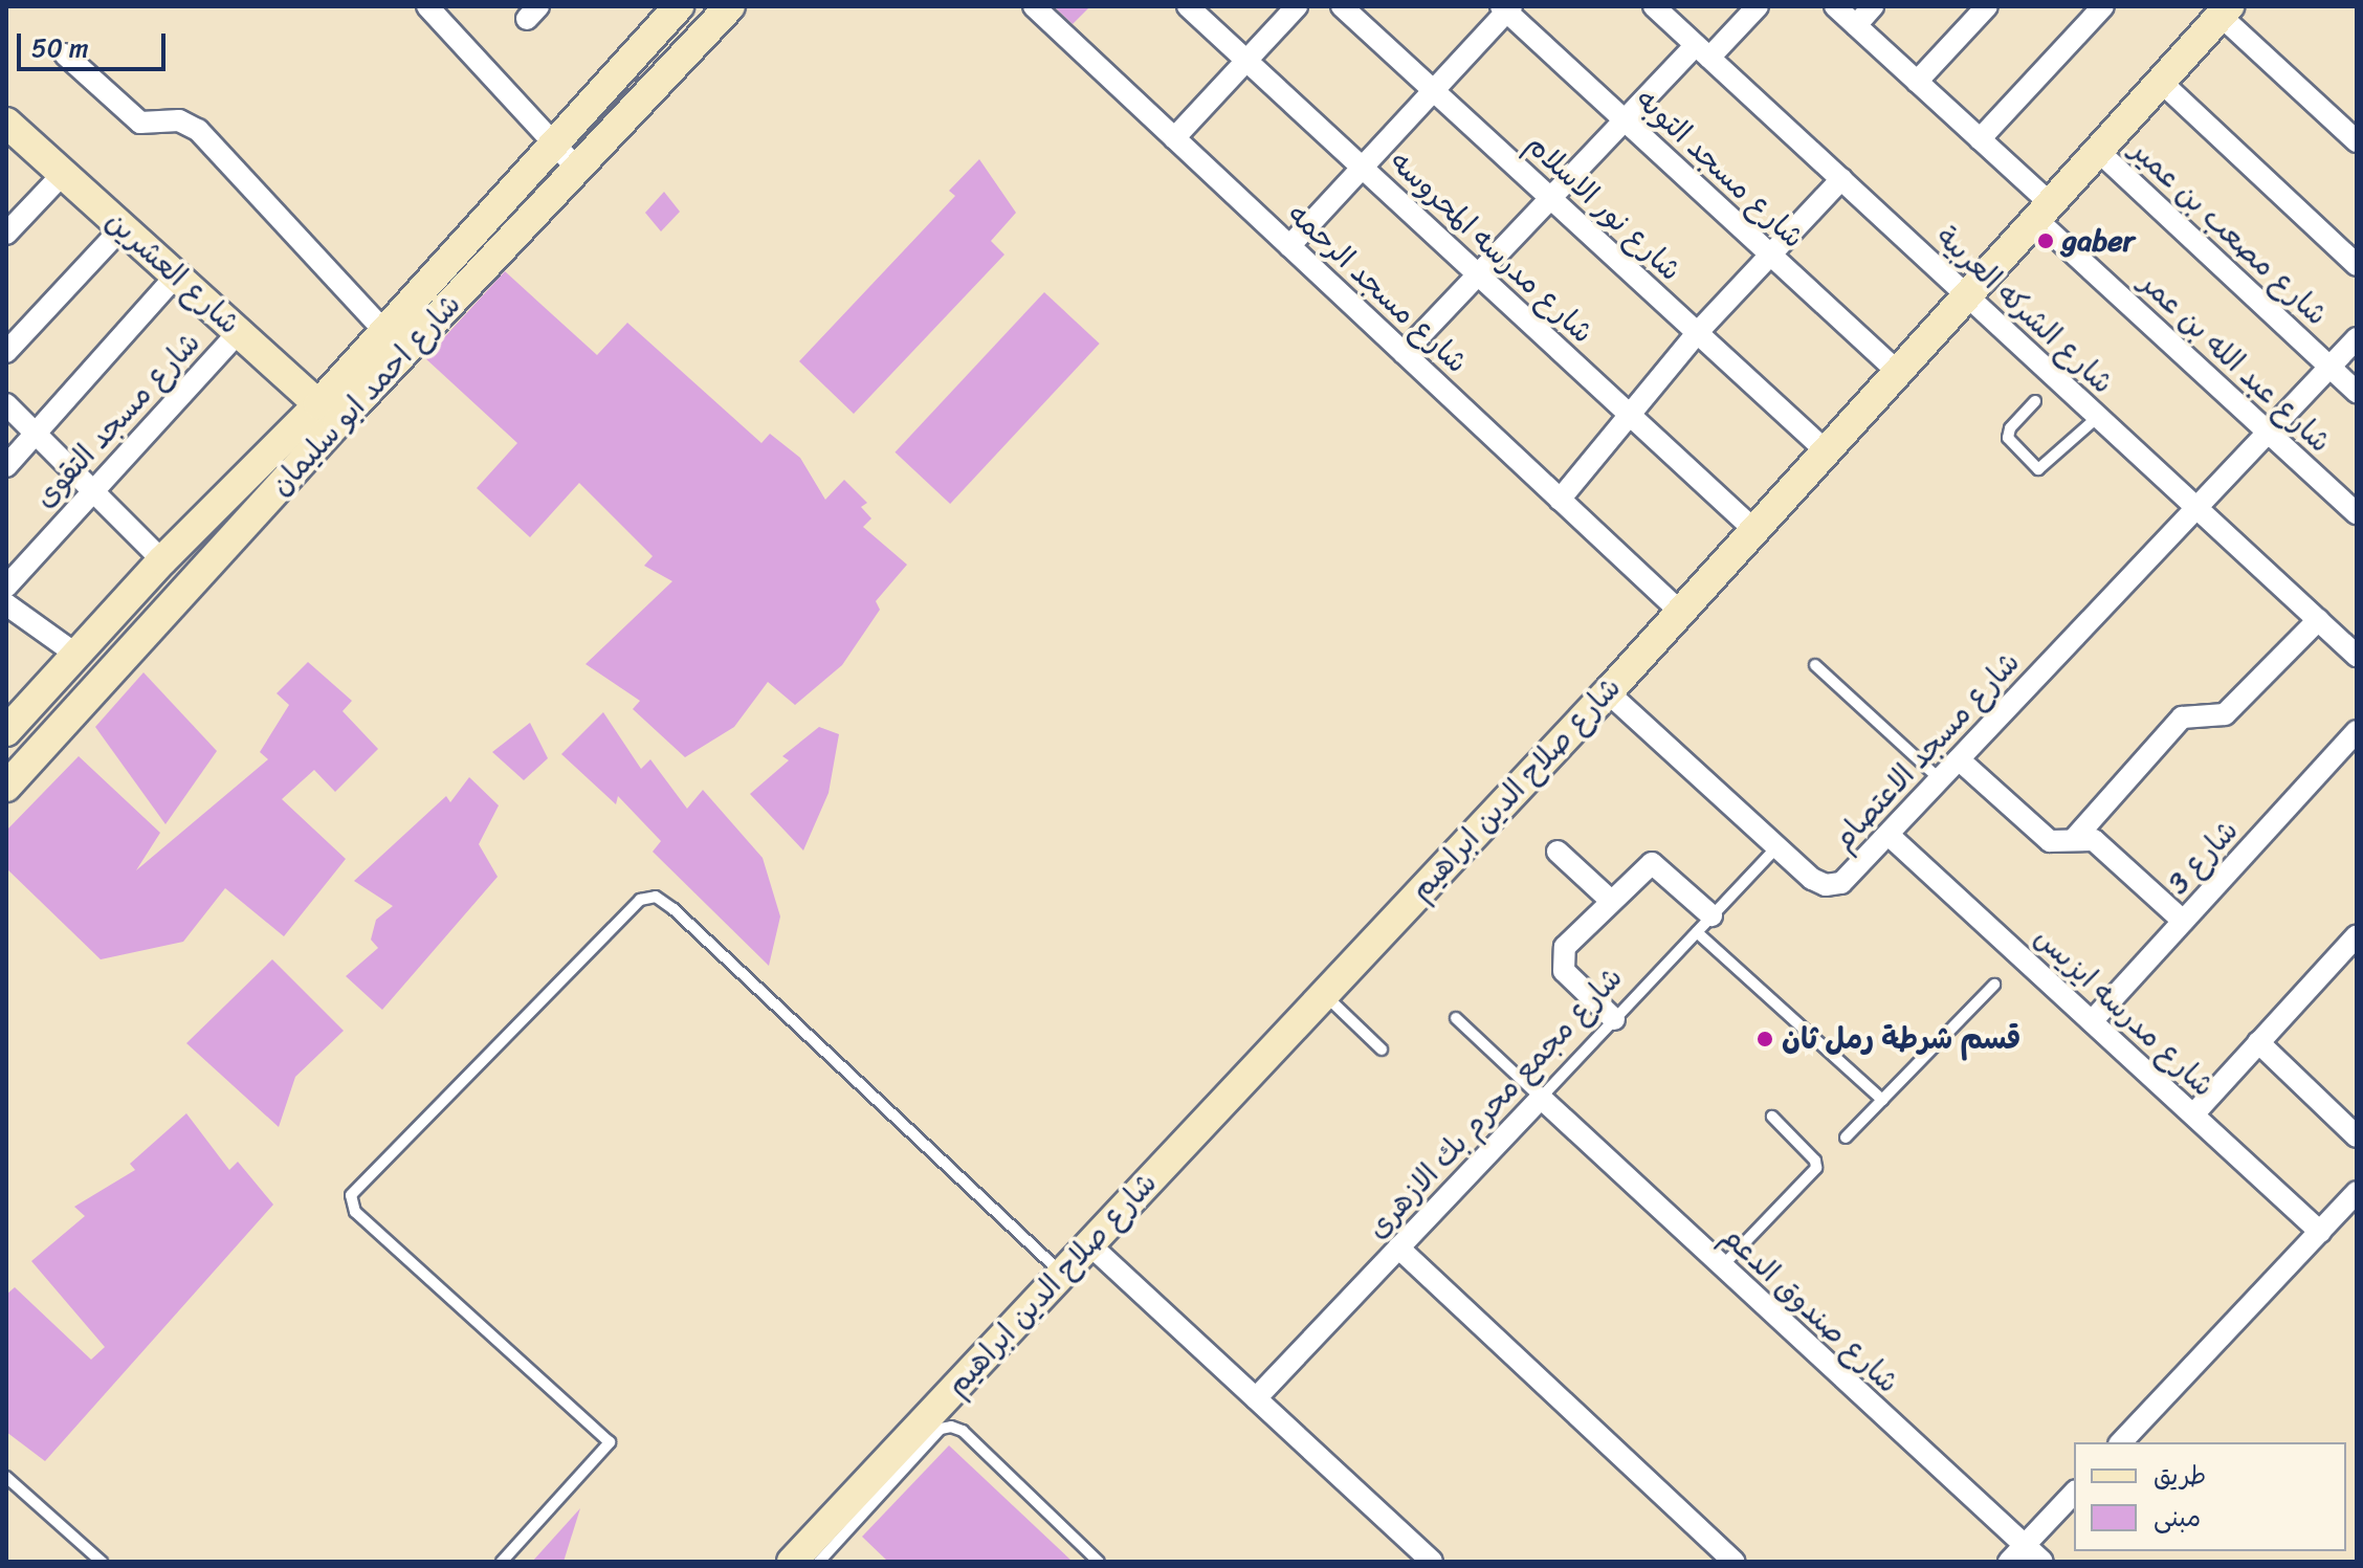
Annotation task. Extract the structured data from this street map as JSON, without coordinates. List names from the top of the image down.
{
  "streets": {
    "street": [
      "شارع مسجد التوبه",
      "شارع نور الاسلام",
      "شارع مصعب بن عمير",
      "شارع مدرسه المحروسه",
      "شارع العشرين",
      "شارع مسجد الرحمه",
      "شارع الشركه العربية",
      "شارع عبد الله بن عمر",
      "شارع احمد ابو سليمان",
      "شارع مسجد التقوى",
      "شارع مسجد الاعتصام",
      "شارع صلاح الدين ابراهيم",
      "شارع 3",
      "شارع مدرسه ايزيس",
      "شارع مجمع محرم بك الازهرى",
      "شارع صندوق الدعم"
    ]
  },
  "crossings": [
    ["شارع مسجد التوبه", "شارع صلاح الدين ابراهيم"],
    ["شارع نور الاسلام", "شارع صلاح الدين ابراهيم"],
    ["شارع مصعب بن عمير", "شارع مسجد الاعتصام"],
    ["شارع مصعب بن عمير", "شارع صلاح الدين ابراهيم"],
    ["شارع مدرسه المحروسه", "شارع صلاح الدين ابراهيم"],
    ["شارع العشرين", "شارع احمد ابو سليمان"],
    ["شارع العشرين", "شارع مسجد التقوى"],
    ["شارع مسجد الرحمه", "شارع صلاح الدين ابراهيم"],
    ["شارع الشركه العربية", "شارع مسجد الاعتصام"],
    ["شارع الشركه العربية", "شارع صلاح الدين ابراهيم"],
    ["شارع عبد الله بن عمر", "شارع مسجد الاعتصام"],
    ["شارع عبد الله بن عمر", "شارع صلاح الدين ابراهيم"],
    ["شارع مسجد الاعتصام", "شارع صلاح الدين ابراهيم"],
    ["شارع مسجد الاعتصام", "شارع مدرسه ايزيس"],
    ["شارع مسجد الاعتصام", "شارع مجمع محرم بك الازهرى"],
    ["شارع 3", "شارع مدرسه ايزيس"],
    ["شارع مجمع محرم بك الازهرى", "شارع صندوق الدعم"]
  ],
  "places": ["gaber", "قسم شرطة رمل ثان"],
  "legend": ["طريق", "مبنى"],
  "scale_bar": "50 m"
}
